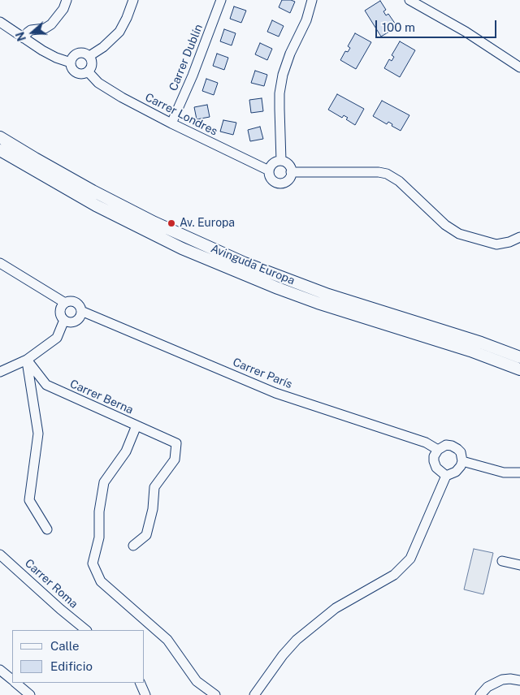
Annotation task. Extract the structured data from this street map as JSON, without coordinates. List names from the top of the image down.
{
  "streets": {
    "main road": ["Avinguda Europa"],
    "street": [
      "Carrer Dublín",
      "Carrer Londres",
      "Carrer París",
      "Carrer Berna",
      "Carrer Roma"
    ]
  },
  "crossings": [
    ["Carrer Dublín", "Carrer Londres"]
  ],
  "places": ["Av. Europa"],
  "legend": ["Calle", "Edificio"],
  "scale_bar": "100 m",
  "north": "left"
}
